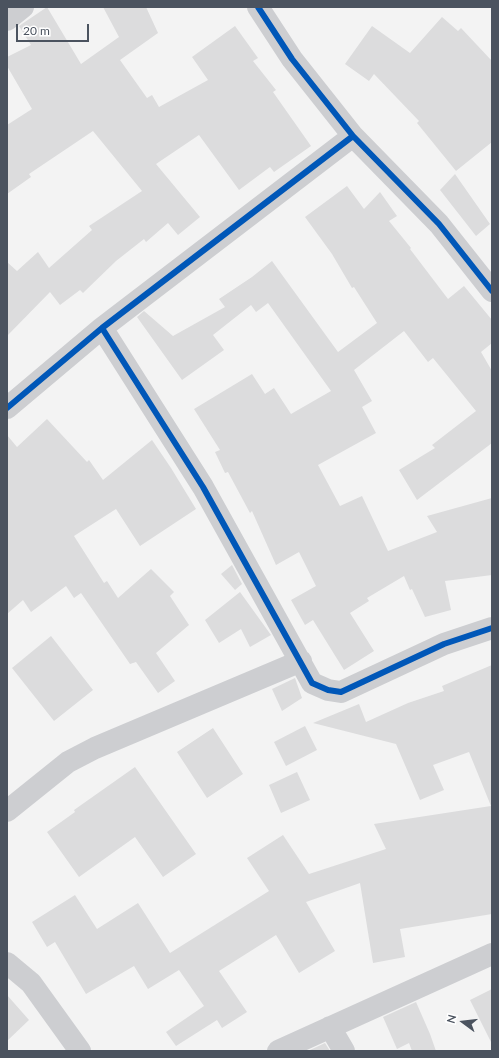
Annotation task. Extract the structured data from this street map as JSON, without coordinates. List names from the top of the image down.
{
  "scale_bar": "20 m",
  "north": "left"
}
